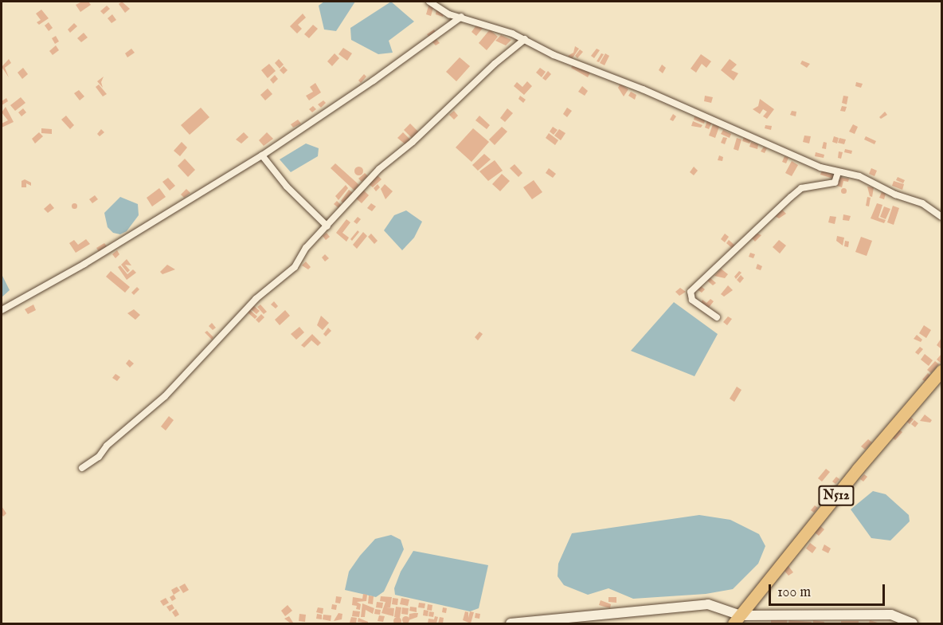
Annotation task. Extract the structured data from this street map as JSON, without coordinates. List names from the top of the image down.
{
  "streets": {
    "highway": ["N512"]
  },
  "scale_bar": "100 m"
}
